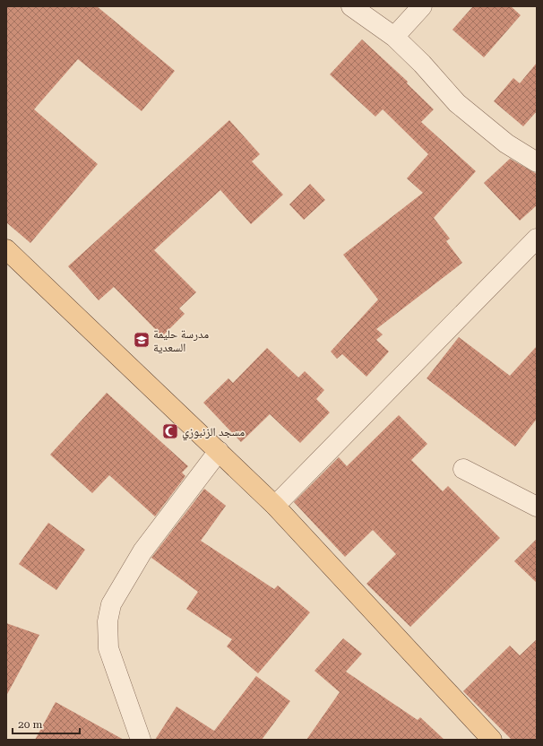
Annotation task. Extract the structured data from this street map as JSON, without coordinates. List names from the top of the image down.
{
  "places": {
    "school or university": ["مدرسة حليمة السعدية"],
    "mosque": ["مسجد الزنبوزي"]
  },
  "scale_bar": "20 m"
}
